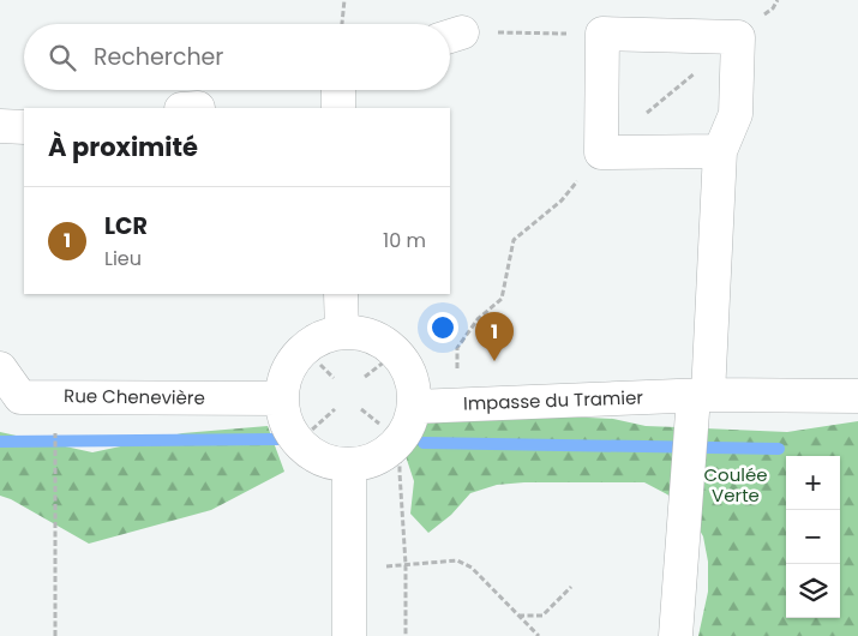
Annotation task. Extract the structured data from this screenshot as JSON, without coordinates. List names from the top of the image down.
{
  "streets": {
    "street": ["Rue Chenevière", "Impasse du Tramier"]
  },
  "crossings": [
    ["Rue Chenevière", "Impasse du Tramier"]
  ],
  "parks": ["Coulée Verte"],
  "page": {
    "search": "Rechercher",
    "heading": "À proximité",
    "list": [
      {
        "mark": "1",
        "name": "LCR",
        "note": "Lieu",
        "value": "10 m"
      }
    ],
    "pins": "1",
    "map_buttons": ["+", "−"]
  }
}
